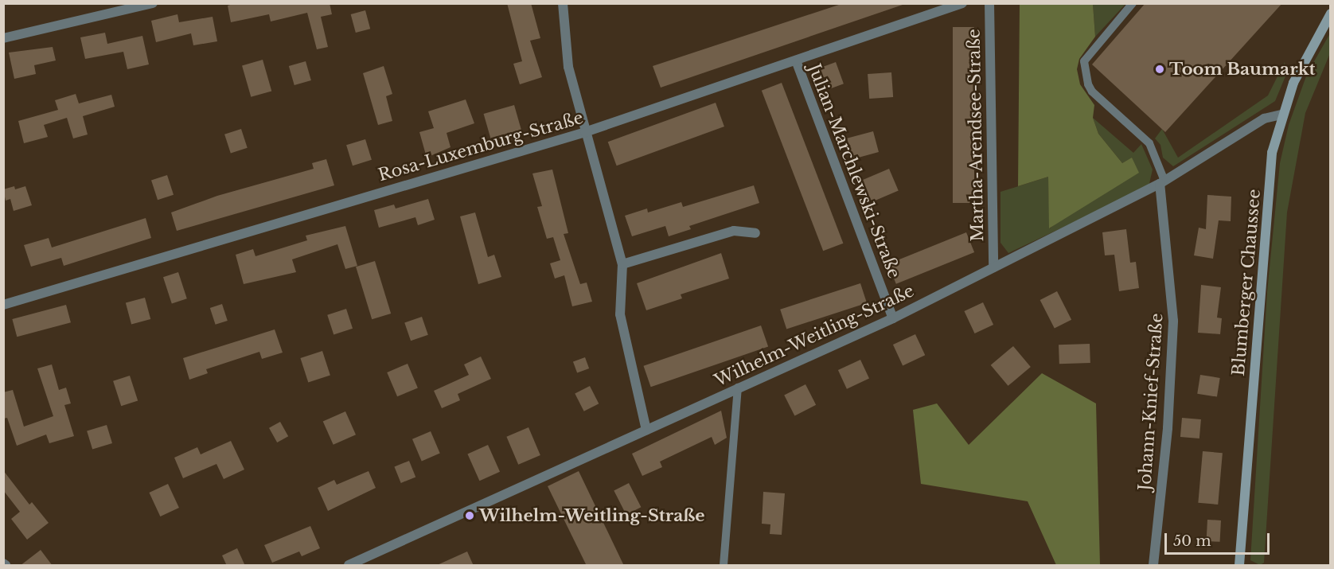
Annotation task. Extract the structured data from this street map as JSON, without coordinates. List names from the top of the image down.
{
  "streets": {
    "main road": ["Blumberger Chaussee"],
    "street": [
      "Martha-Arendsee-Straße",
      "Rosa-Luxemburg-Straße",
      "Julian-Marchlewski-Straße",
      "Wilhelm-Weitling-Straße",
      "Johann-Knief-Straße"
    ]
  },
  "crossings": [
    ["Martha-Arendsee-Straße", "Wilhelm-Weitling-Straße"],
    ["Rosa-Luxemburg-Straße", "Julian-Marchlewski-Straße"],
    ["Julian-Marchlewski-Straße", "Wilhelm-Weitling-Straße"],
    ["Blumberger Chaussee", "Wilhelm-Weitling-Straße"],
    ["Wilhelm-Weitling-Straße", "Johann-Knief-Straße"]
  ],
  "places": ["Toom Baumarkt", "Wilhelm-Weitling-Straße"],
  "scale_bar": "50 m"
}
